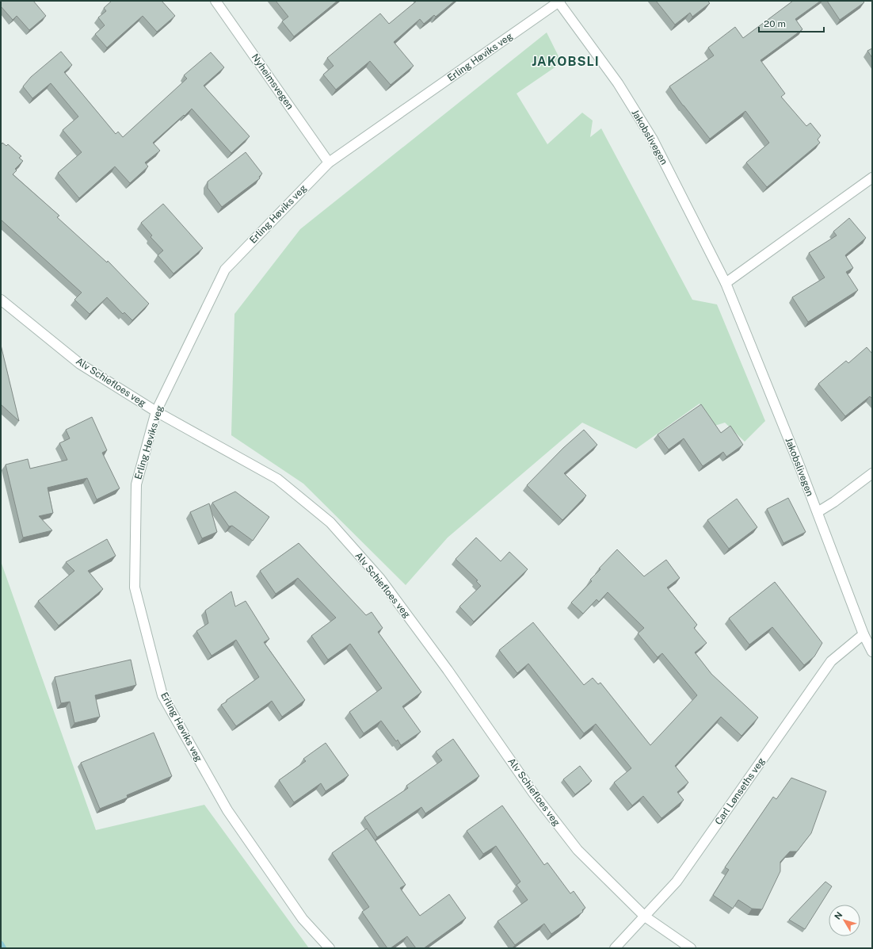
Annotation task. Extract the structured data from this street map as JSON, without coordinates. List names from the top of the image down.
{
  "streets": {
    "street": [
      "Erling Høviks veg",
      "Nyheimsvegen",
      "Jakobslivegen",
      "Alv Schiefloes veg",
      "Carl Lønseths veg"
    ]
  },
  "crossings": [
    ["Erling Høviks veg", "Nyheimsvegen"],
    ["Erling Høviks veg", "Jakobslivegen"],
    ["Erling Høviks veg", "Alv Schiefloes veg"],
    ["Jakobslivegen", "Carl Lønseths veg"],
    ["Alv Schiefloes veg", "Carl Lønseths veg"]
  ],
  "districts": ["JAKOBSLI"],
  "scale_bar": "20 m",
  "north": "top left"
}
